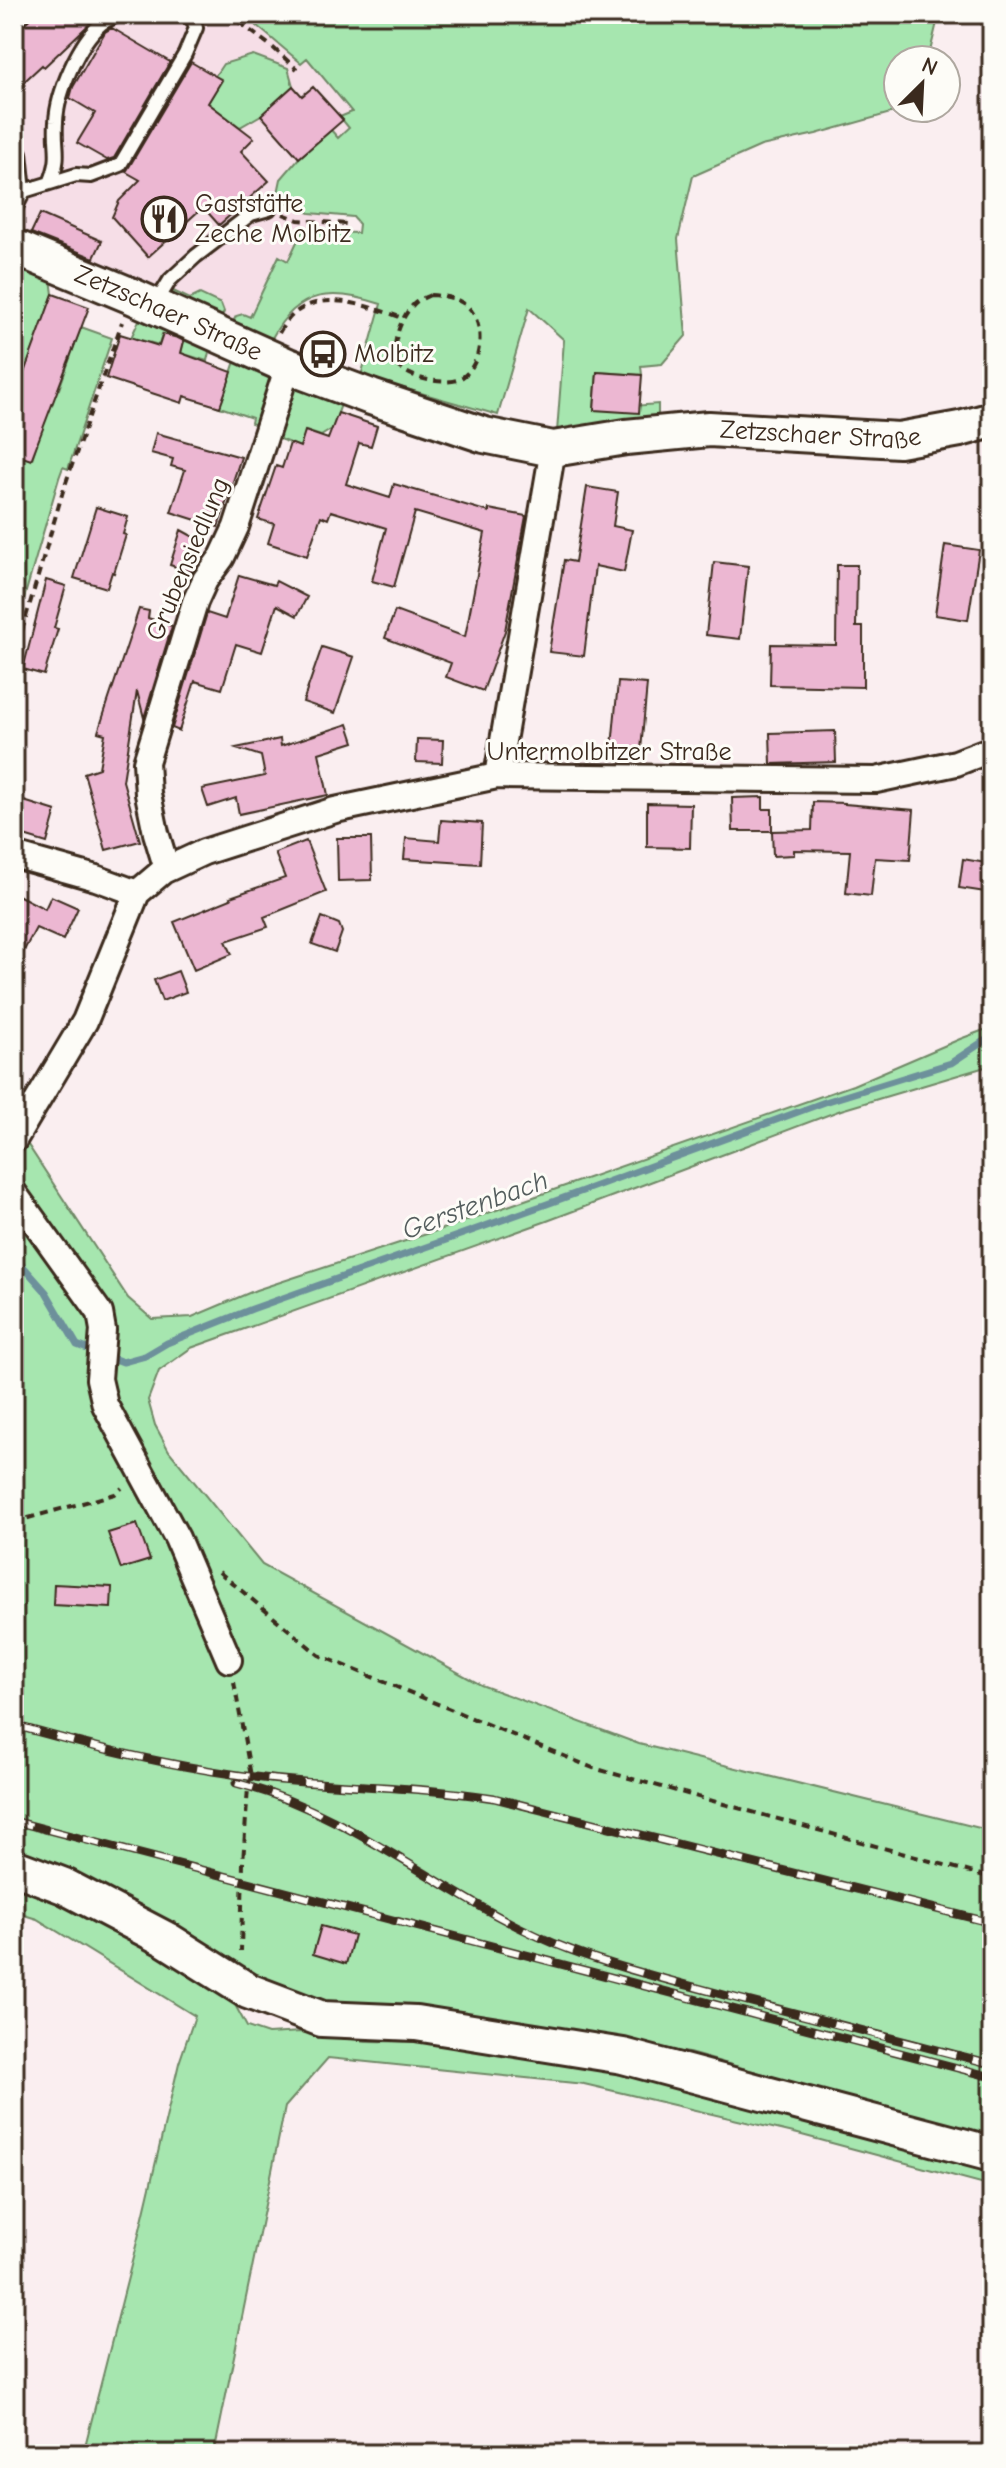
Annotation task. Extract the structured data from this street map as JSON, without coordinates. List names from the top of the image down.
{
  "streets": {
    "street": ["Zetzschaer Straße", "Grubensiedlung", "Untermolbitzer Straße"]
  },
  "crossings": [
    ["Zetzschaer Straße", "Grubensiedlung"],
    ["Grubensiedlung", "Untermolbitzer Straße"]
  ],
  "water": ["Gerstenbach"],
  "places": {
    "restaurant": ["Gaststätte Zeche Molbitz"],
    "bus stop": ["Molbitz"]
  },
  "north": "top right"
}
